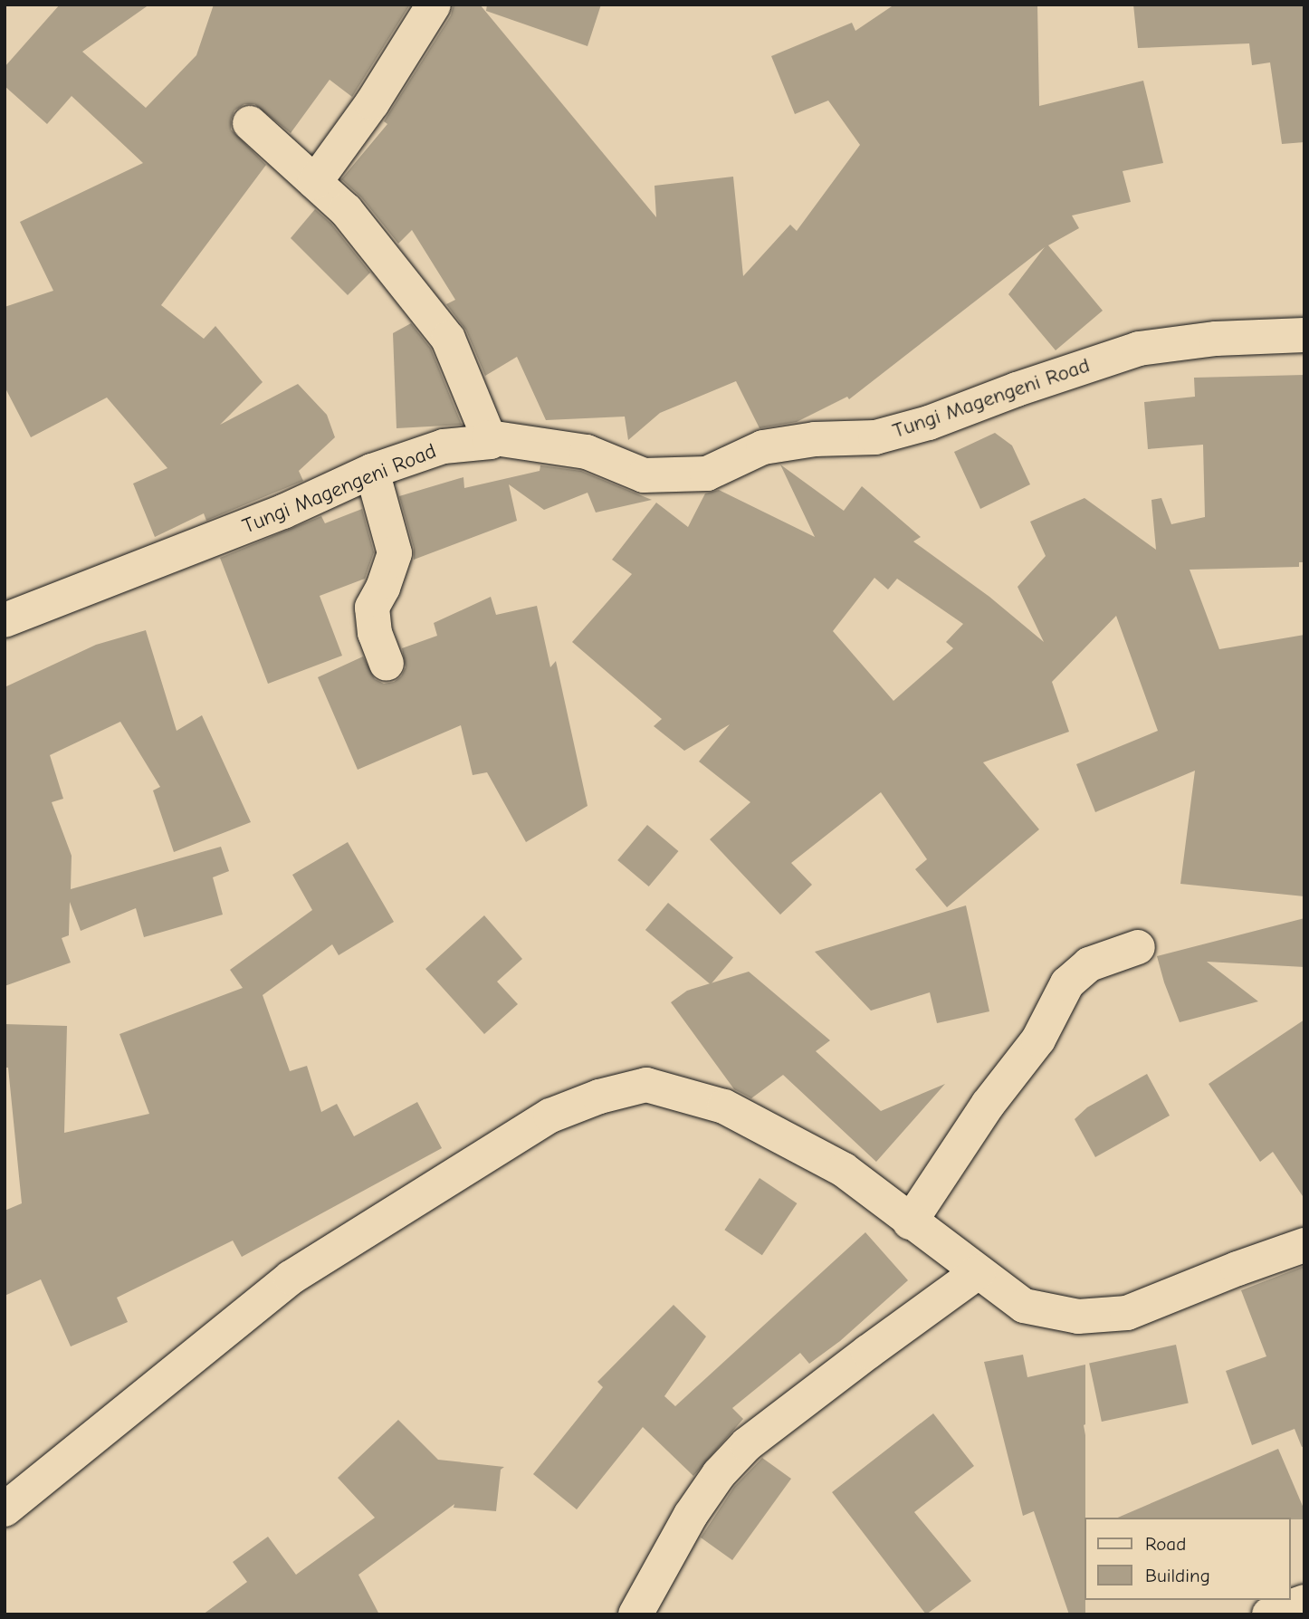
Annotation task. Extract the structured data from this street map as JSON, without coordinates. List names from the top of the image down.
{
  "streets": {
    "street": ["Tungi Magengeni Road"]
  },
  "legend": ["Road", "Building"]
}
